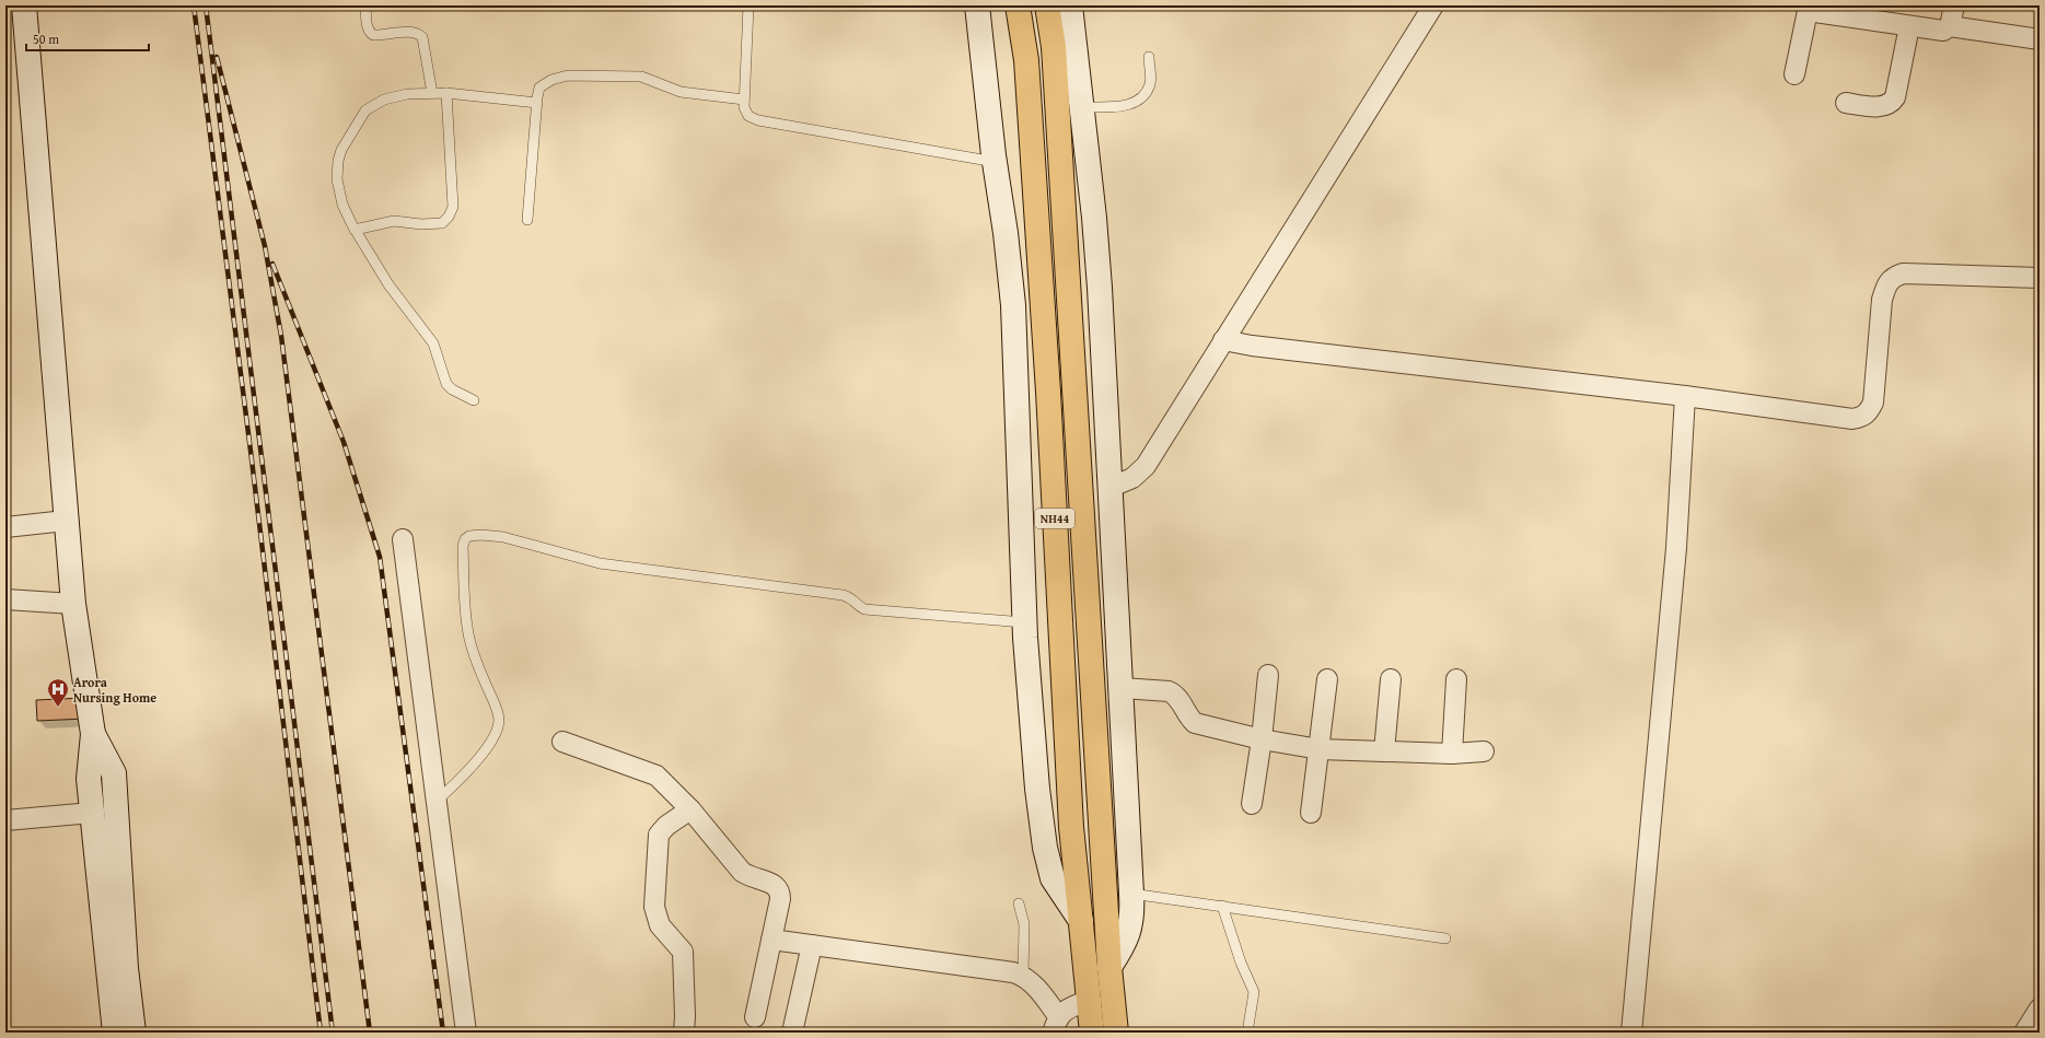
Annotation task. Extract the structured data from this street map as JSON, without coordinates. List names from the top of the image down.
{
  "streets": {
    "highway": ["NH44"]
  },
  "places": {
    "hospital": ["Arora Nursing Home"]
  },
  "scale_bar": "50 m"
}
